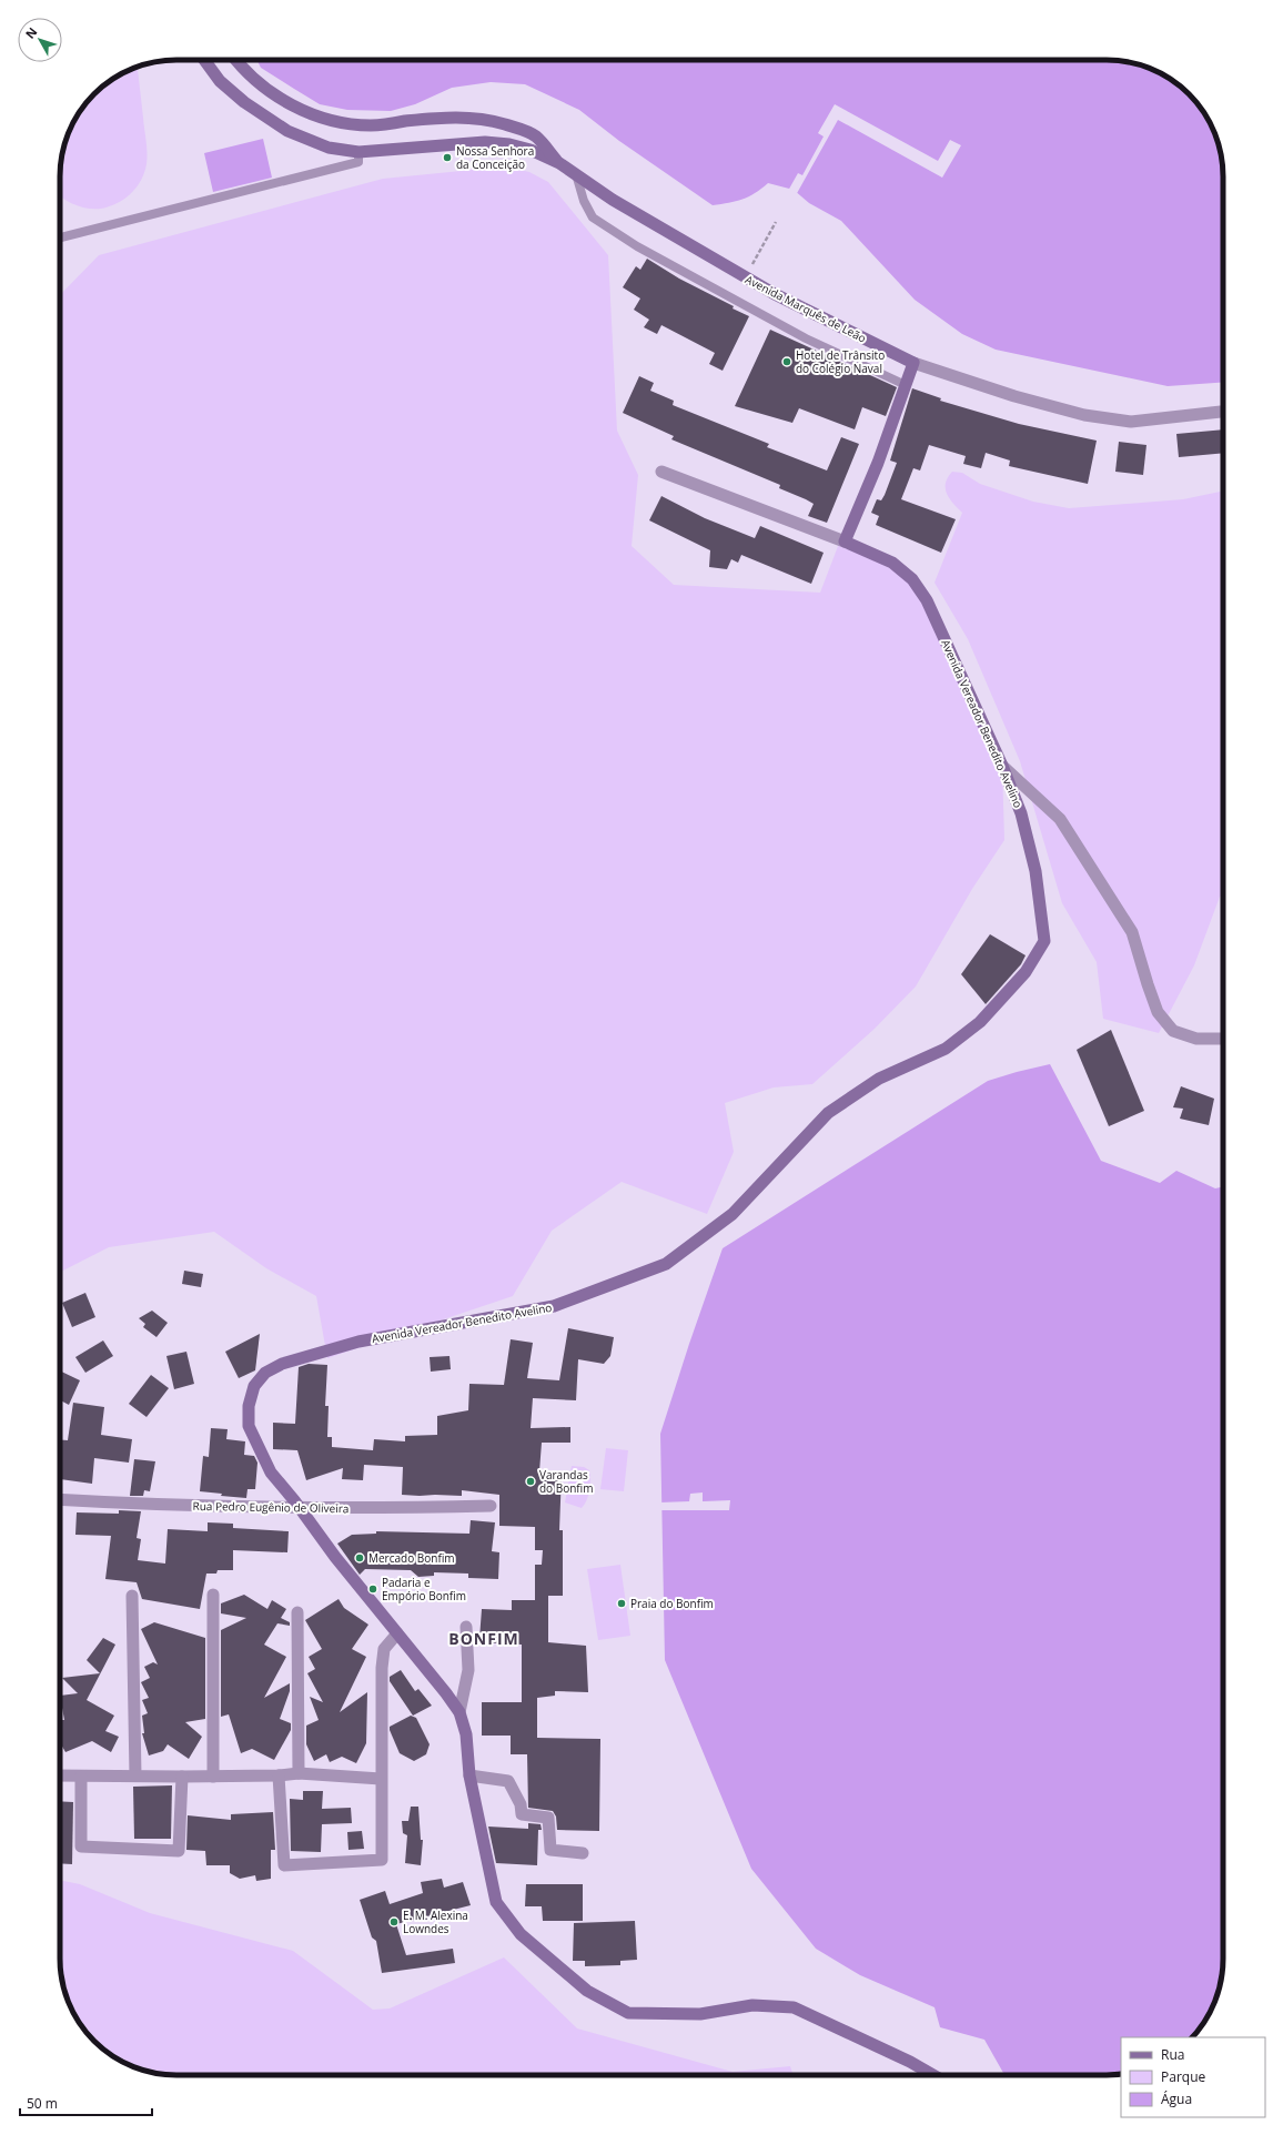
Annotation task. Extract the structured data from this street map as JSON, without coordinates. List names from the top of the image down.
{
  "streets": {
    "main road": ["Avenida Marquês de Leão", "Avenida Vereador Benedito Avelino"],
    "street": ["Rua Pedro Eugênio de Oliveira"]
  },
  "crossings": [
    ["Avenida Vereador Benedito Avelino", "Rua Pedro Eugênio de Oliveira"]
  ],
  "districts": ["BONFIM"],
  "places": [
    "Nossa Senhora da Conceição",
    "Hotel de Trânsito do Colégio Naval",
    "Varandas do Bonfim",
    "Mercado Bonfim",
    "Padaria e Empório Bonfim",
    "Praia do Bonfim",
    "E. M. Alexina Lowndes"
  ],
  "legend": ["Rua", "Parque", "Água"],
  "scale_bar": "50 m",
  "north": "top left"
}
